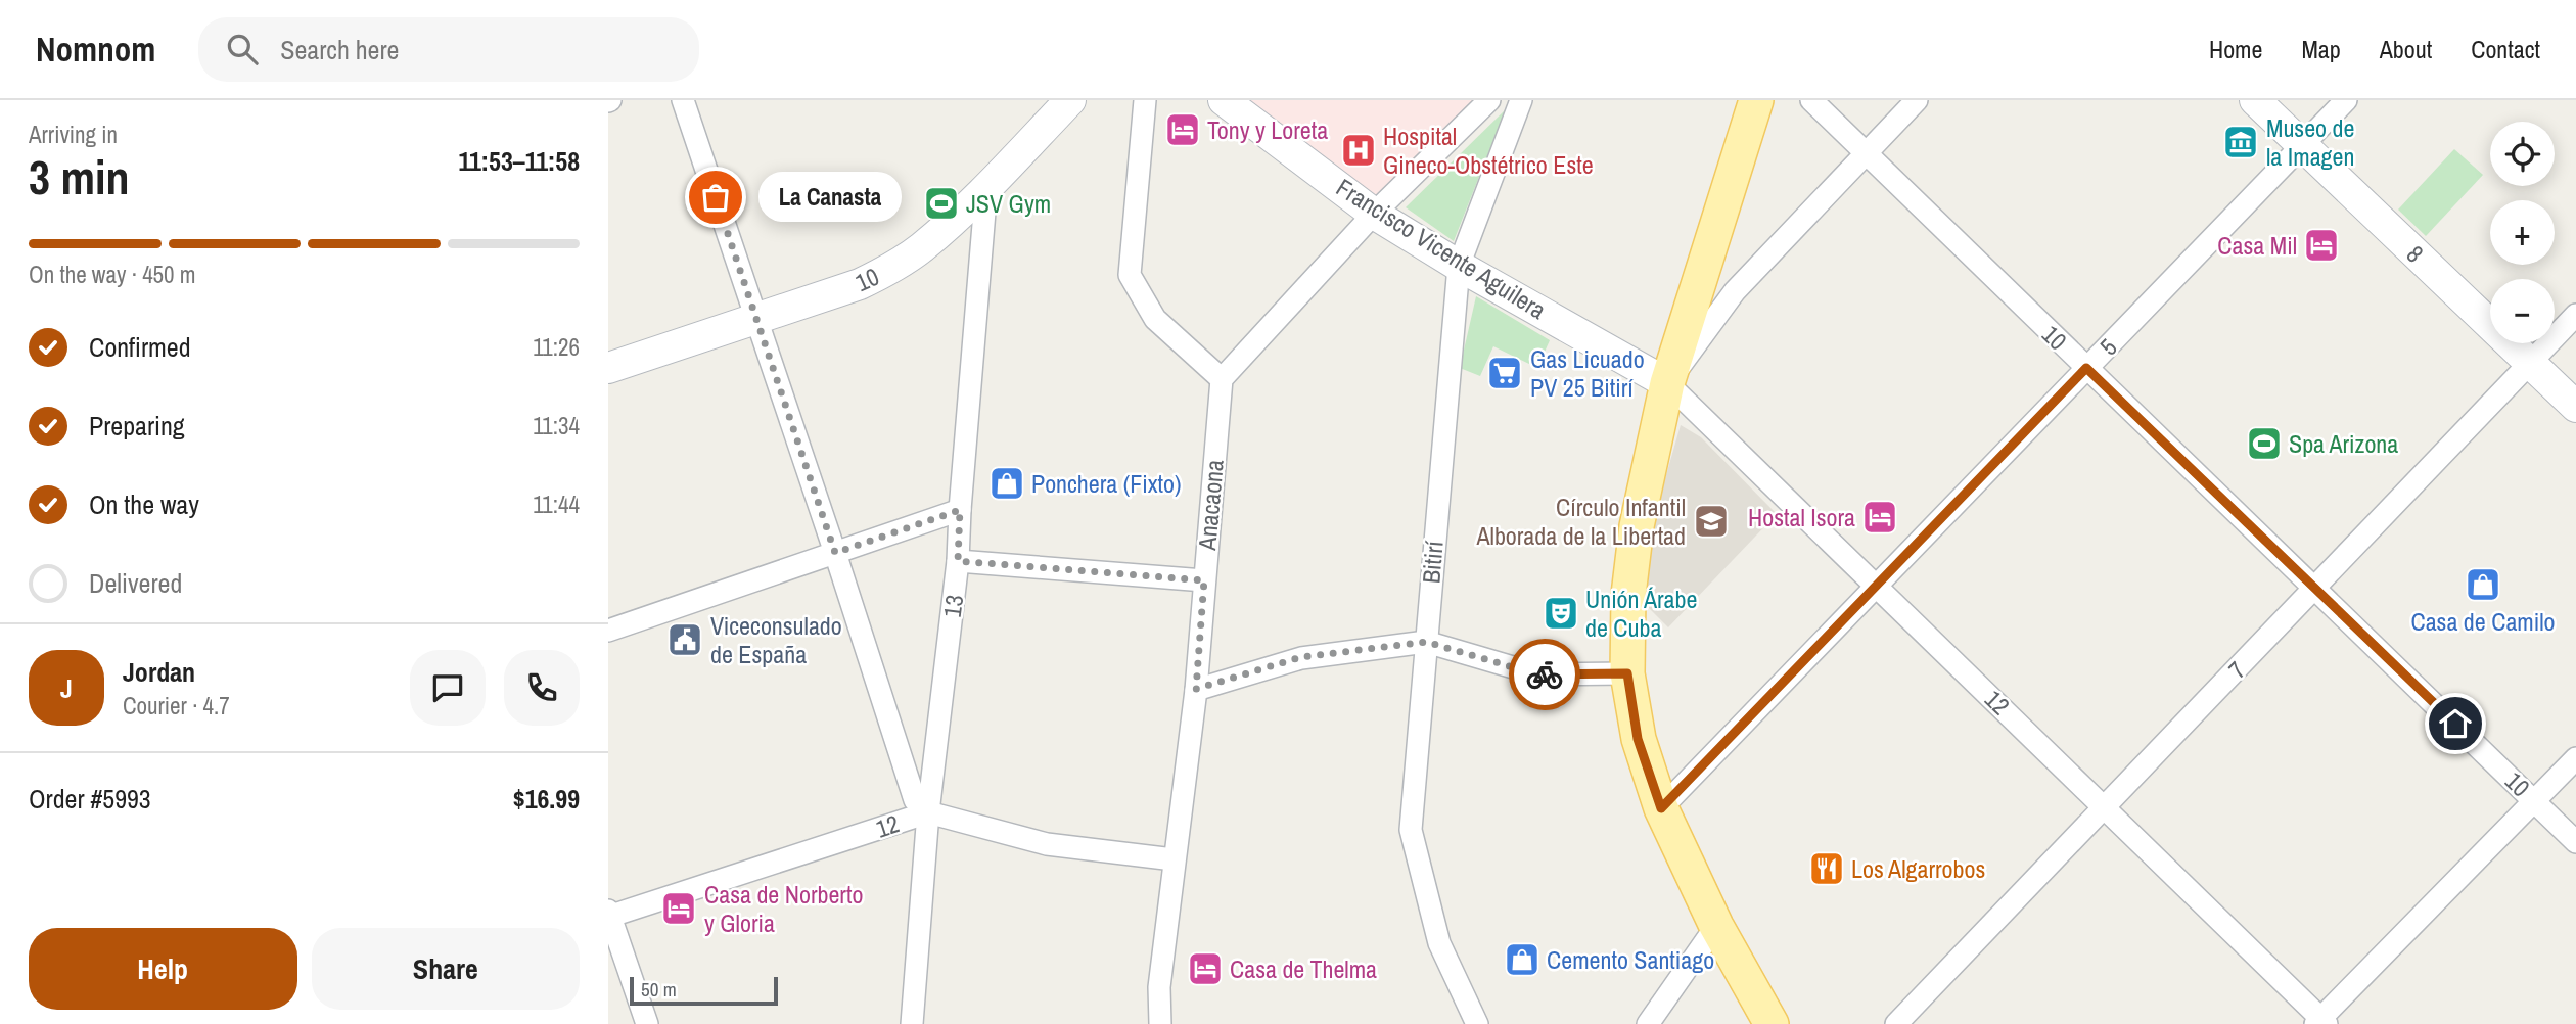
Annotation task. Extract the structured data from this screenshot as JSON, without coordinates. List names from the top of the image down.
{
  "streets": {
    "main road": ["Francisco Vicente Aguilera", "8", "10"],
    "street": [
      "5",
      "Anacaona",
      "Bitirí",
      "13",
      "7",
      "12"
    ]
  },
  "crossings": [
    ["Francisco Vicente Aguilera", "Bitirí"],
    ["Francisco Vicente Aguilera", "12"],
    ["8", "5"],
    ["8", "7"],
    ["10", "5"],
    ["10", "13"],
    ["10", "7"],
    ["5", "12"],
    ["Anacaona", "12"],
    ["13", "12"],
    ["7", "12"]
  ],
  "places": {
    "hotel": [
      "Tony y Loreta",
      "Casa Mil",
      "Hostal Isora",
      "Casa de Norberto y Gloria",
      "Casa de Thelma"
    ],
    "museum": ["Museo de la Imagen"],
    "hospital": ["Hospital Gineco-Obstétrico Este"],
    "other": ["La Canasta"],
    "sports": ["JSV Gym", "Spa Arizona"],
    "supermarket": ["Gas Licuado PV 25 Bitirí"],
    "shop": ["Ponchera (Fixto)", "Casa de Camilo", "Cemento Santiago"],
    "school or university": ["Círculo Infantil Alborada de la Libertad"],
    "theatre": ["Unión Árabe de Cuba"],
    "public building": ["Viceconsulado de España"],
    "restaurant": ["Los Algarrobos"]
  },
  "scale_bar": "50 m",
  "page": {
    "header": "Nomnom",
    "search": "Search here",
    "nav": [
      "Home",
      "Map",
      "About",
      "Contact"
    ],
    "heading": ["3 min", "Arriving in", "11:53–11:58"],
    "panel": [
      "Jordan",
      "Courier · 4.7",
      "Order #5993",
      "$16.99"
    ],
    "map_buttons": ["+", "−"],
    "bubble": "La Canasta",
    "bar": "On the way · 450 m",
    "list": [
      ["Confirmed", "11:26"],
      ["Preparing", "11:34"],
      ["On the way", "11:44"],
      "Delivered"
    ],
    "round": "J",
    "buttons": ["Help", "Share"],
    "scale": "50 m"
  }
}
